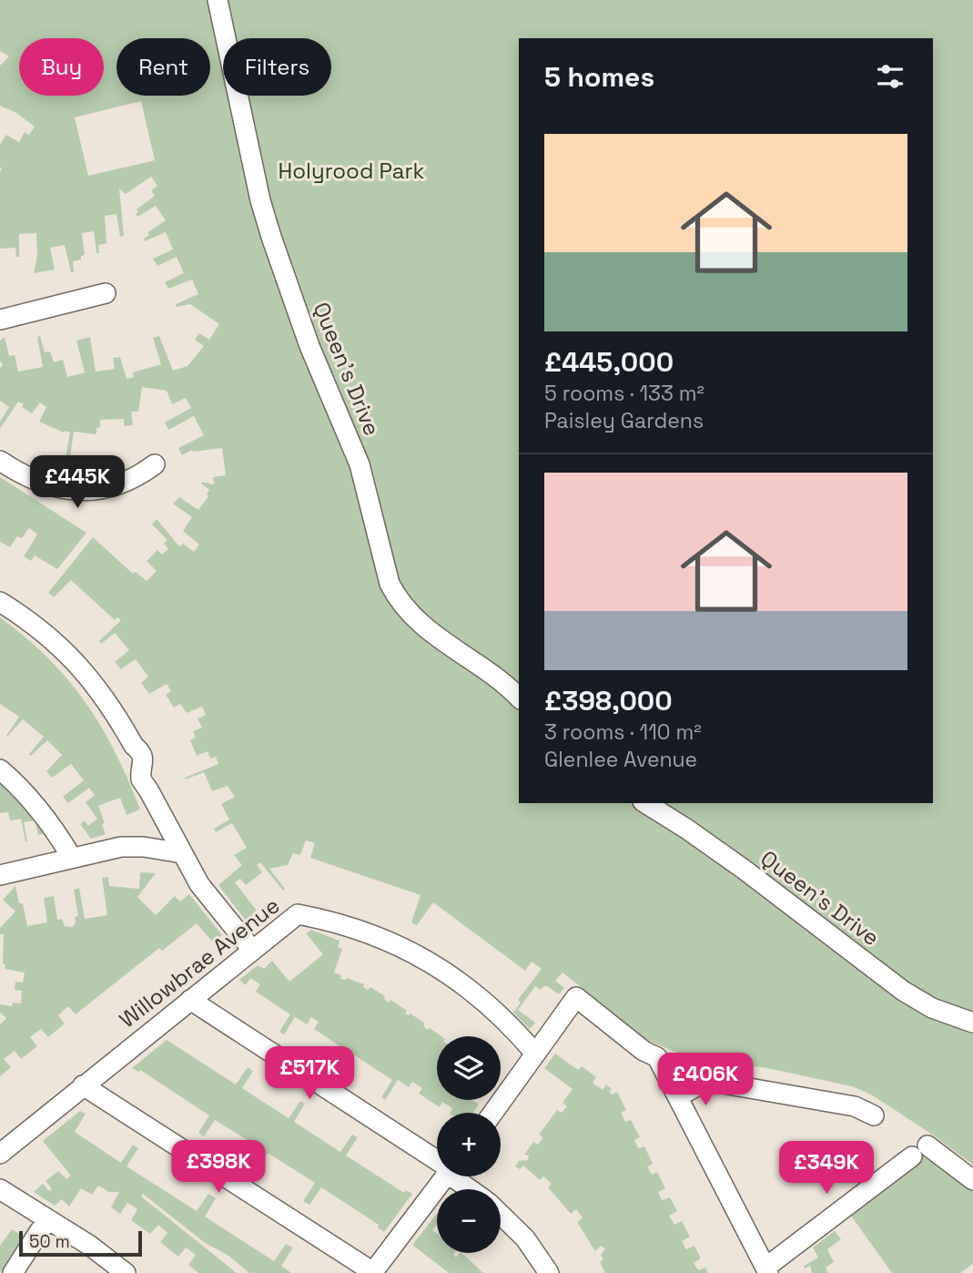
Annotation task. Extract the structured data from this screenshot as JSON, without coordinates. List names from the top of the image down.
{
  "streets": {
    "street": ["Queen's Drive", "Willowbrae Avenue"]
  },
  "parks": ["Holyrood Park"],
  "scale_bar": "50 m",
  "page": {
    "chip": ["Buy", "Rent", "Filters"],
    "heading": "5 homes",
    "list": [
      {
        "name": "£445,000",
        "note": "5 rooms · 133 m² · Paisley Gardens"
      },
      {
        "name": "£398,000",
        "note": "3 rooms · 110 m² · Glenlee Avenue"
      }
    ],
    "price": [
      "£445K",
      "£517K",
      "£406K",
      "£398K",
      "£349K"
    ],
    "map_buttons": ["+", "−"],
    "scale": "50 m"
  }
}
